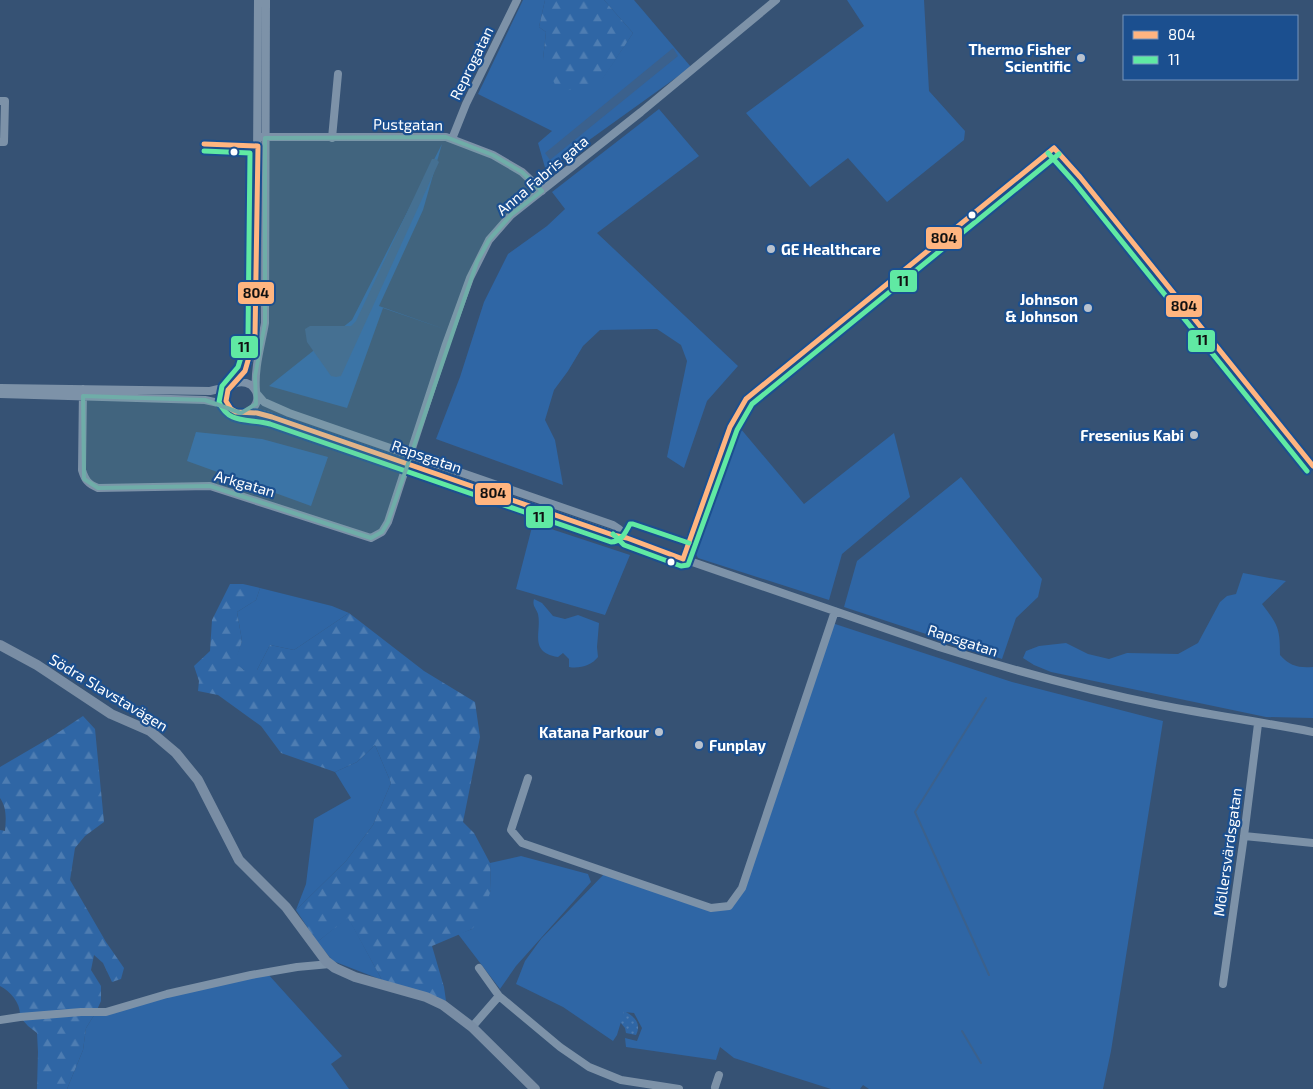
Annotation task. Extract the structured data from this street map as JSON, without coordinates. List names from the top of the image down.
{
  "streets": {
    "street": [
      "Reprogatan",
      "Pustgatan",
      "Anna Fabris gata",
      "Rapsgatan",
      "Arkgatan",
      "Södra Slavstavägen",
      "Möllersvärdsgatan"
    ]
  },
  "crossings": [
    ["Reprogatan", "Pustgatan"],
    ["Pustgatan", "Anna Fabris gata"],
    ["Anna Fabris gata", "Rapsgatan"],
    ["Anna Fabris gata", "Arkgatan"],
    ["Rapsgatan", "Arkgatan"],
    ["Rapsgatan", "Möllersvärdsgatan"]
  ],
  "places": [
    "Thermo Fisher Scientific",
    "GE Healthcare",
    "Johnson & Johnson",
    "Fresenius Kabi",
    "Katana Parkour",
    "Funplay"
  ],
  "lines": ["transit line 804", "transit line 11"],
  "legend": ["804", "11"]
}
